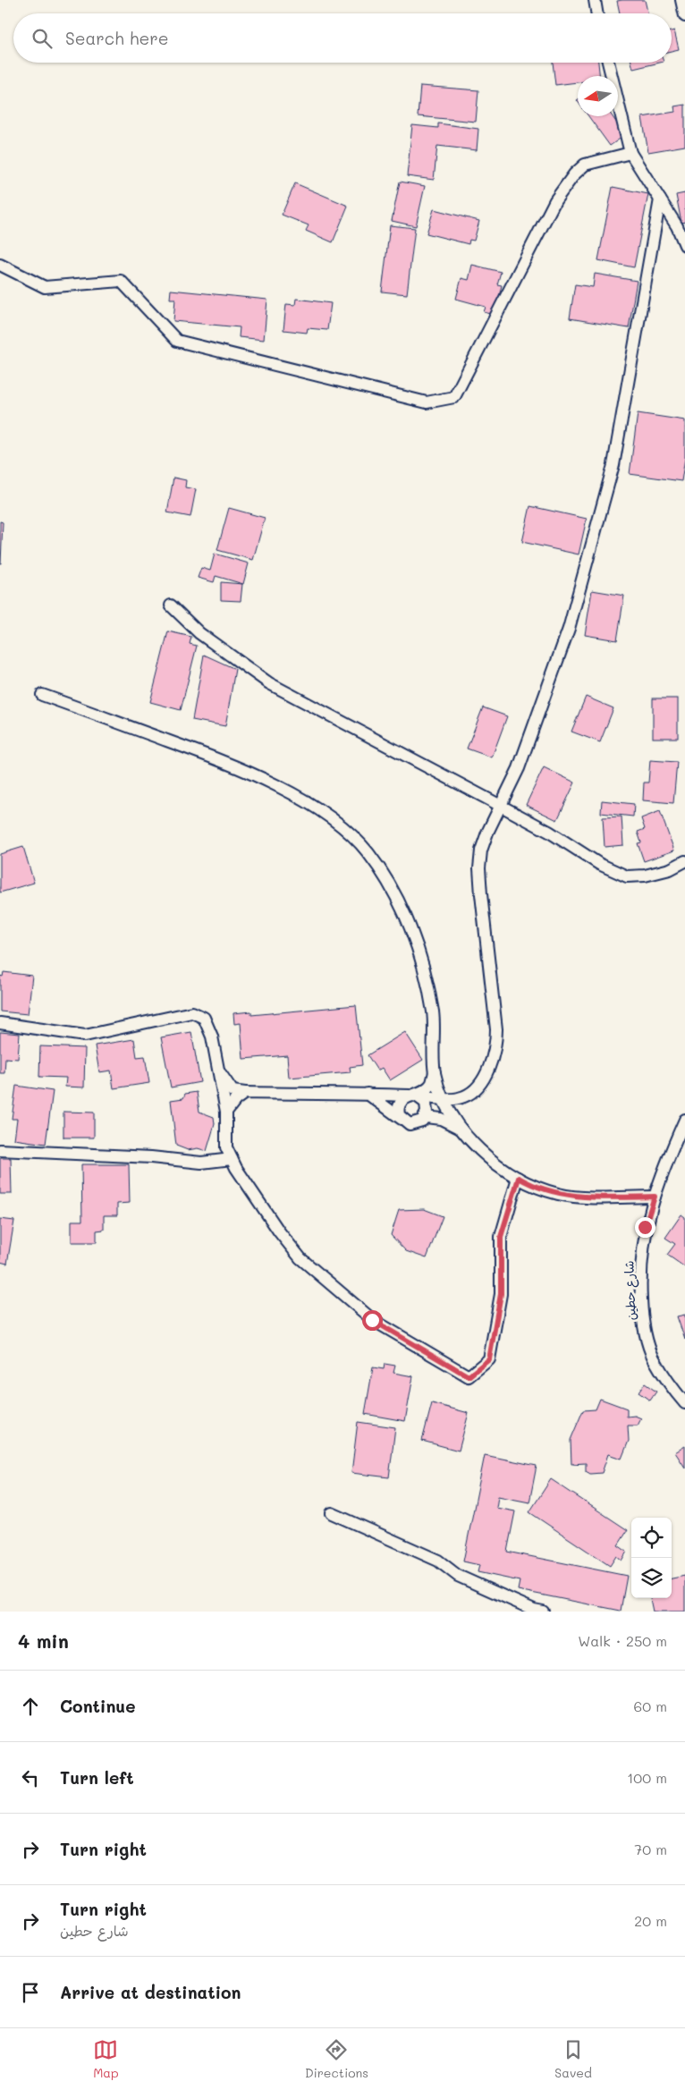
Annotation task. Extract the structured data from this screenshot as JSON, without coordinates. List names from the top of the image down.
{
  "streets": {
    "street": ["شارع حطين"]
  },
  "north": "left",
  "page": {
    "search": "Search here",
    "heading": ["4 min", "Walk · 250 m"],
    "list": [
      ["Continue", "60 m"],
      ["Turn left", "100 m"],
      ["Turn right", "70 m"],
      ["Turn right", "شارع حطين", "20 m"],
      "Arrive at destination"
    ],
    "nav": ["Map", "Directions", "Saved"]
  }
}
